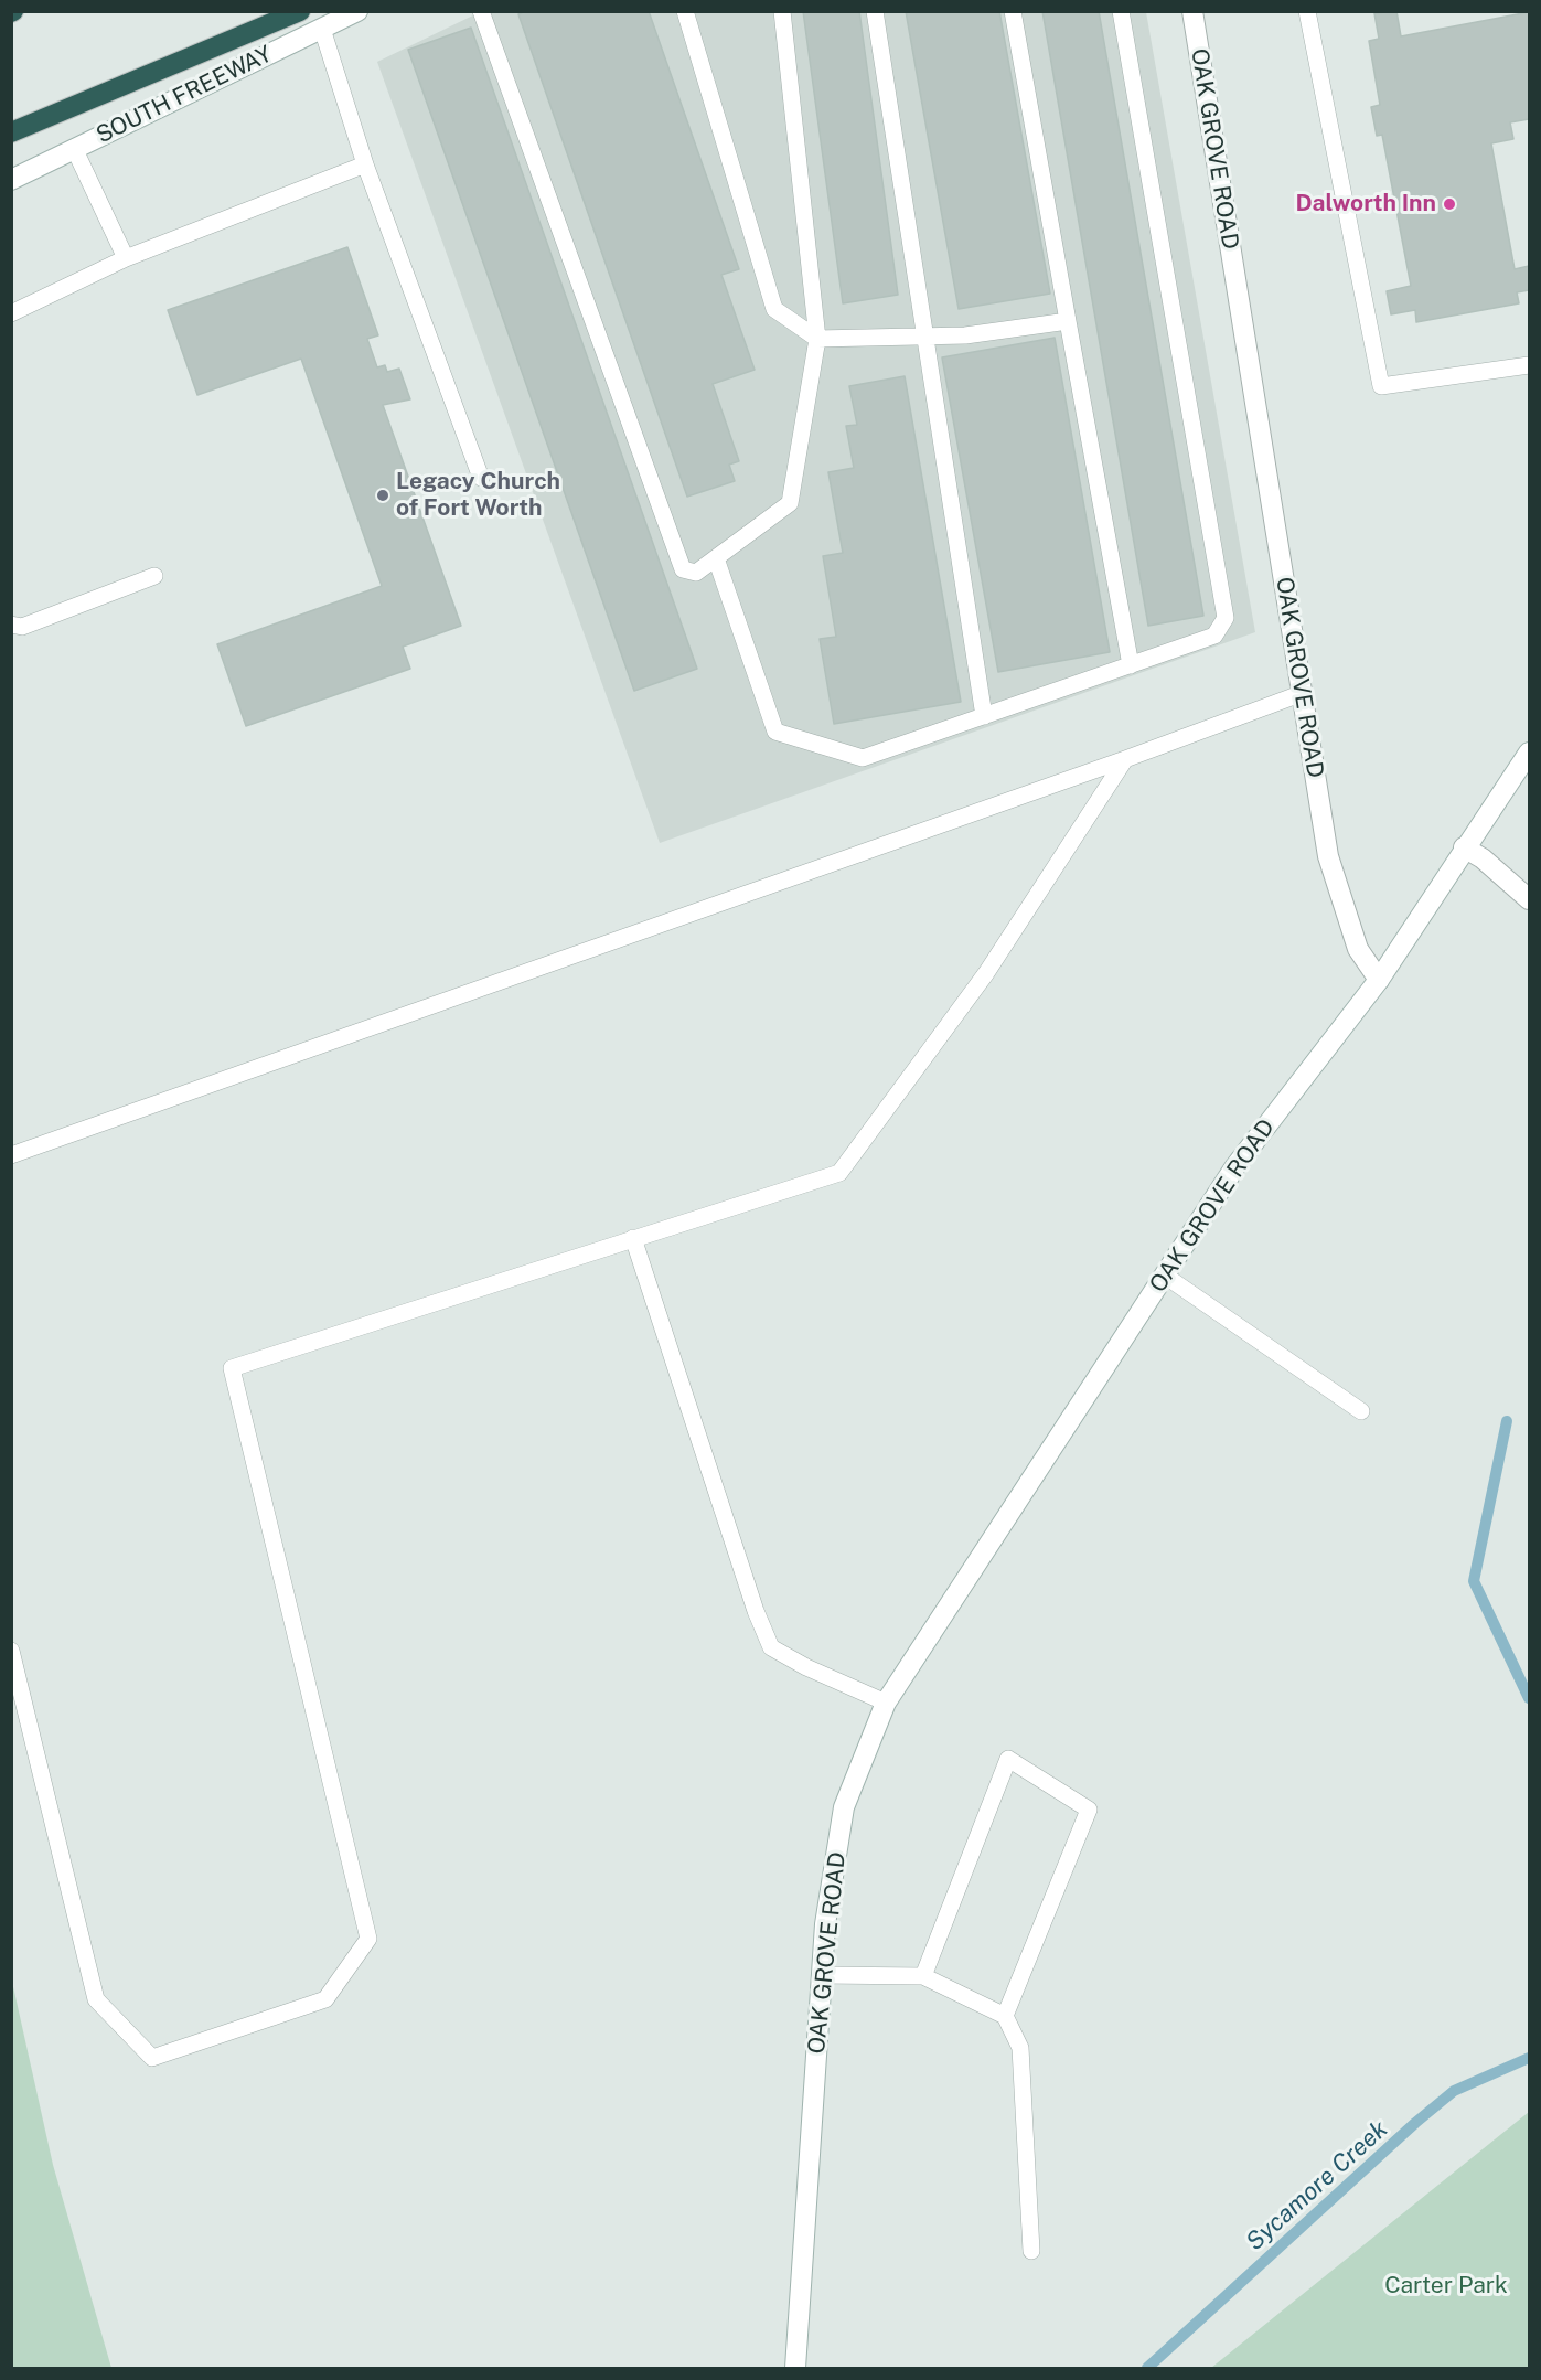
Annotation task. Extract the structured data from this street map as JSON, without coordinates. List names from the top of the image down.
{
  "streets": {
    "street": ["SOUTH FREEWAY", "OAK GROVE ROAD"]
  },
  "water": ["Sycamore Creek"],
  "parks": ["Carter Park"],
  "places": ["Dalworth Inn", "Legacy Church of Fort Worth"]
}
